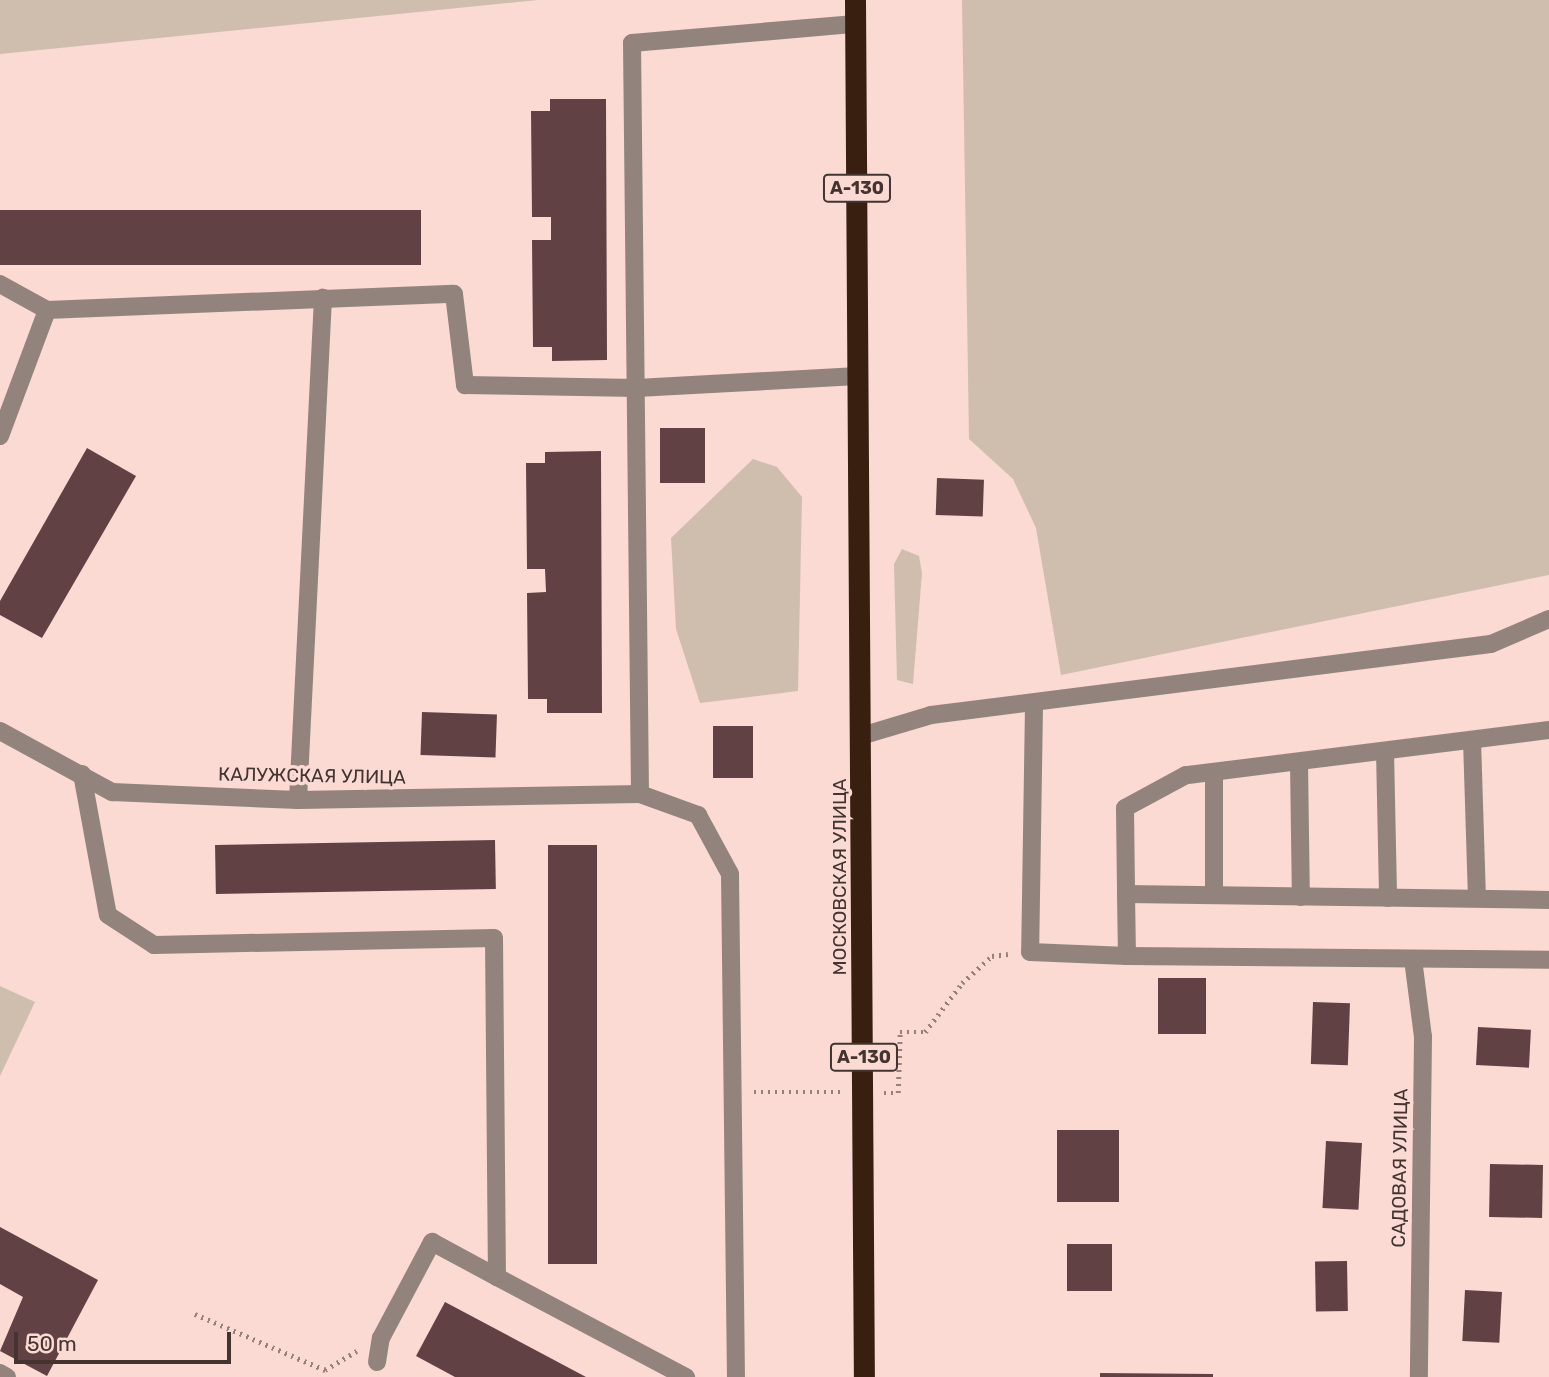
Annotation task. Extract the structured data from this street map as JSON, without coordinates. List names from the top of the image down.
{
  "streets": {
    "highway": ["А-130", "МОСКОВСКАЯ УЛИЦА"],
    "street": ["КАЛУЖСКАЯ УЛИЦА", "САДОВАЯ УЛИЦА"]
  },
  "crossings": [
    ["А-130", "МОСКОВСКАЯ УЛИЦА"]
  ],
  "scale_bar": "50 m"
}
